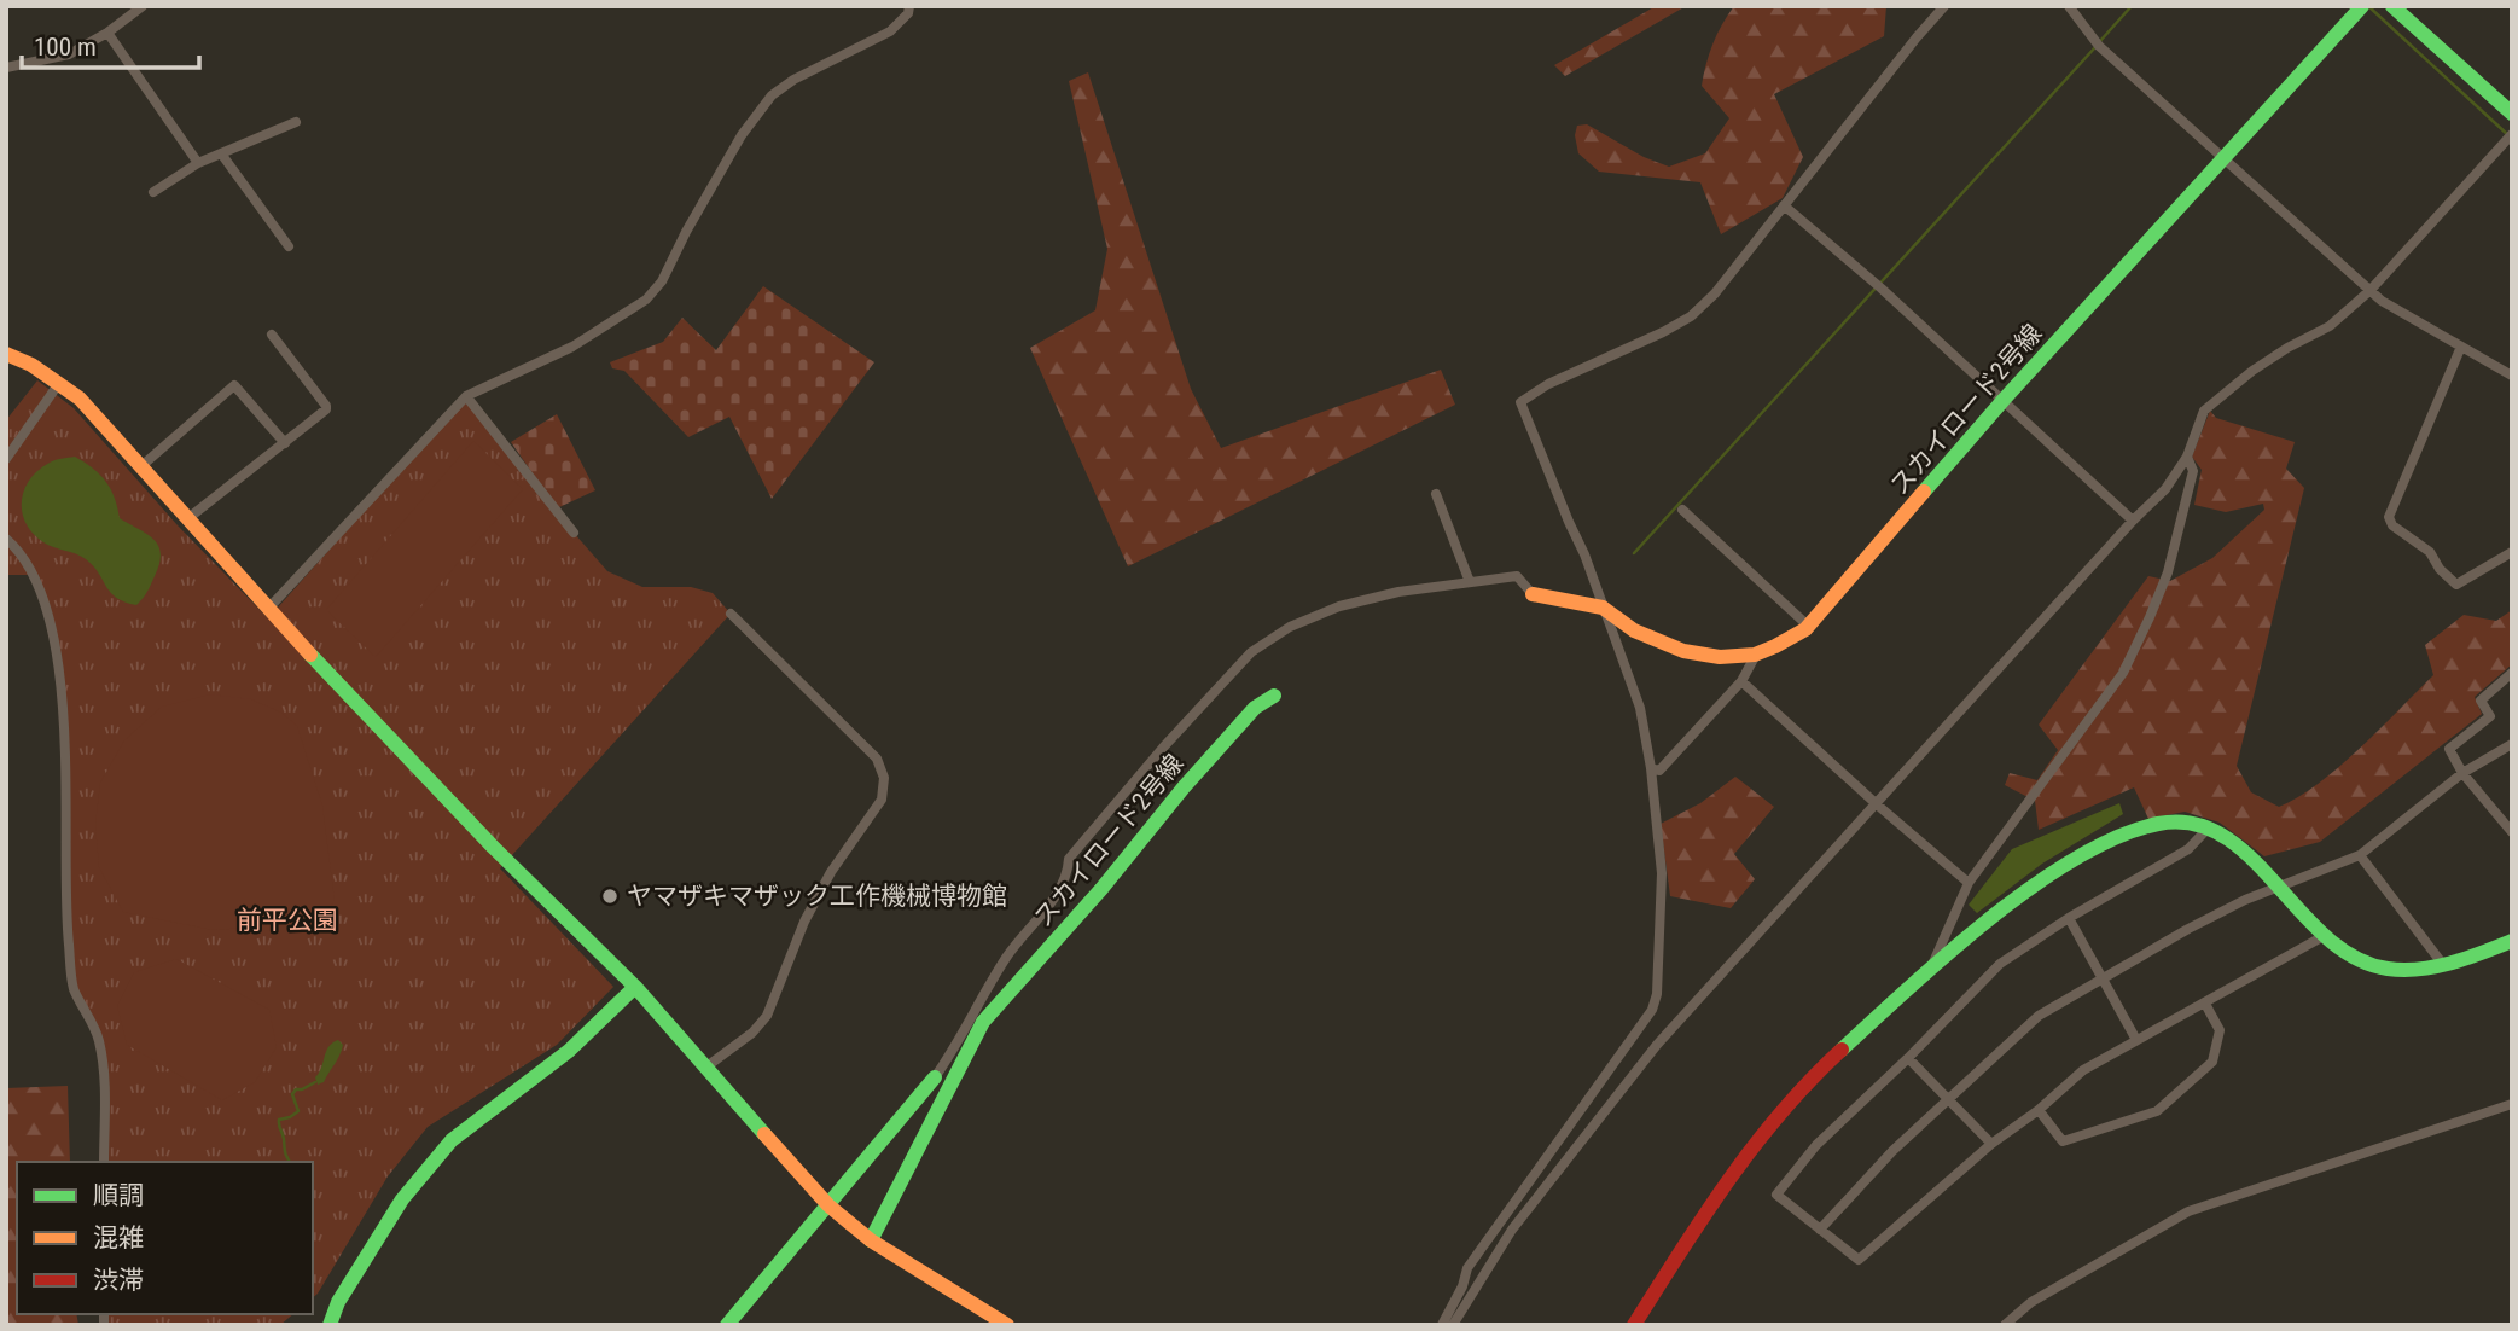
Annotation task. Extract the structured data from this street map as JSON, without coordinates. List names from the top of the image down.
{
  "streets": {
    "street": ["スカイロード2号線"]
  },
  "parks": ["前平公園"],
  "places": ["ヤマザキマザック工作機械博物館"],
  "legend": ["順調", "混雑", "渋滞"],
  "scale_bar": "100 m"
}
